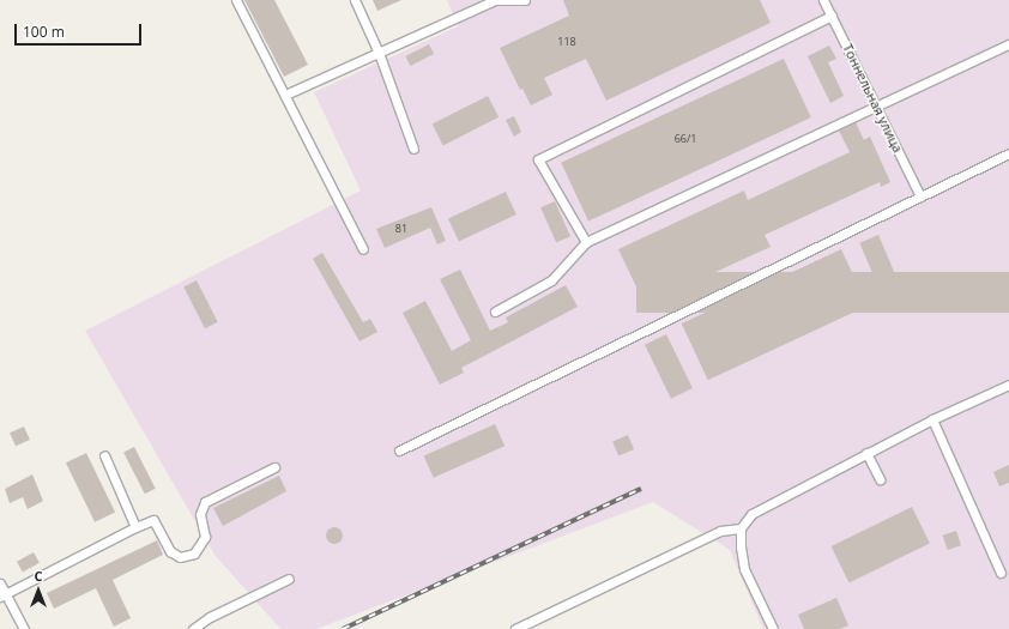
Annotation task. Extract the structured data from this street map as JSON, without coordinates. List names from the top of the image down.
{
  "streets": {
    "street": ["Тоннельная улица"]
  },
  "house_numbers": ["118", "66/1", "81"],
  "scale_bar": "100 m",
  "north": "top"
}
